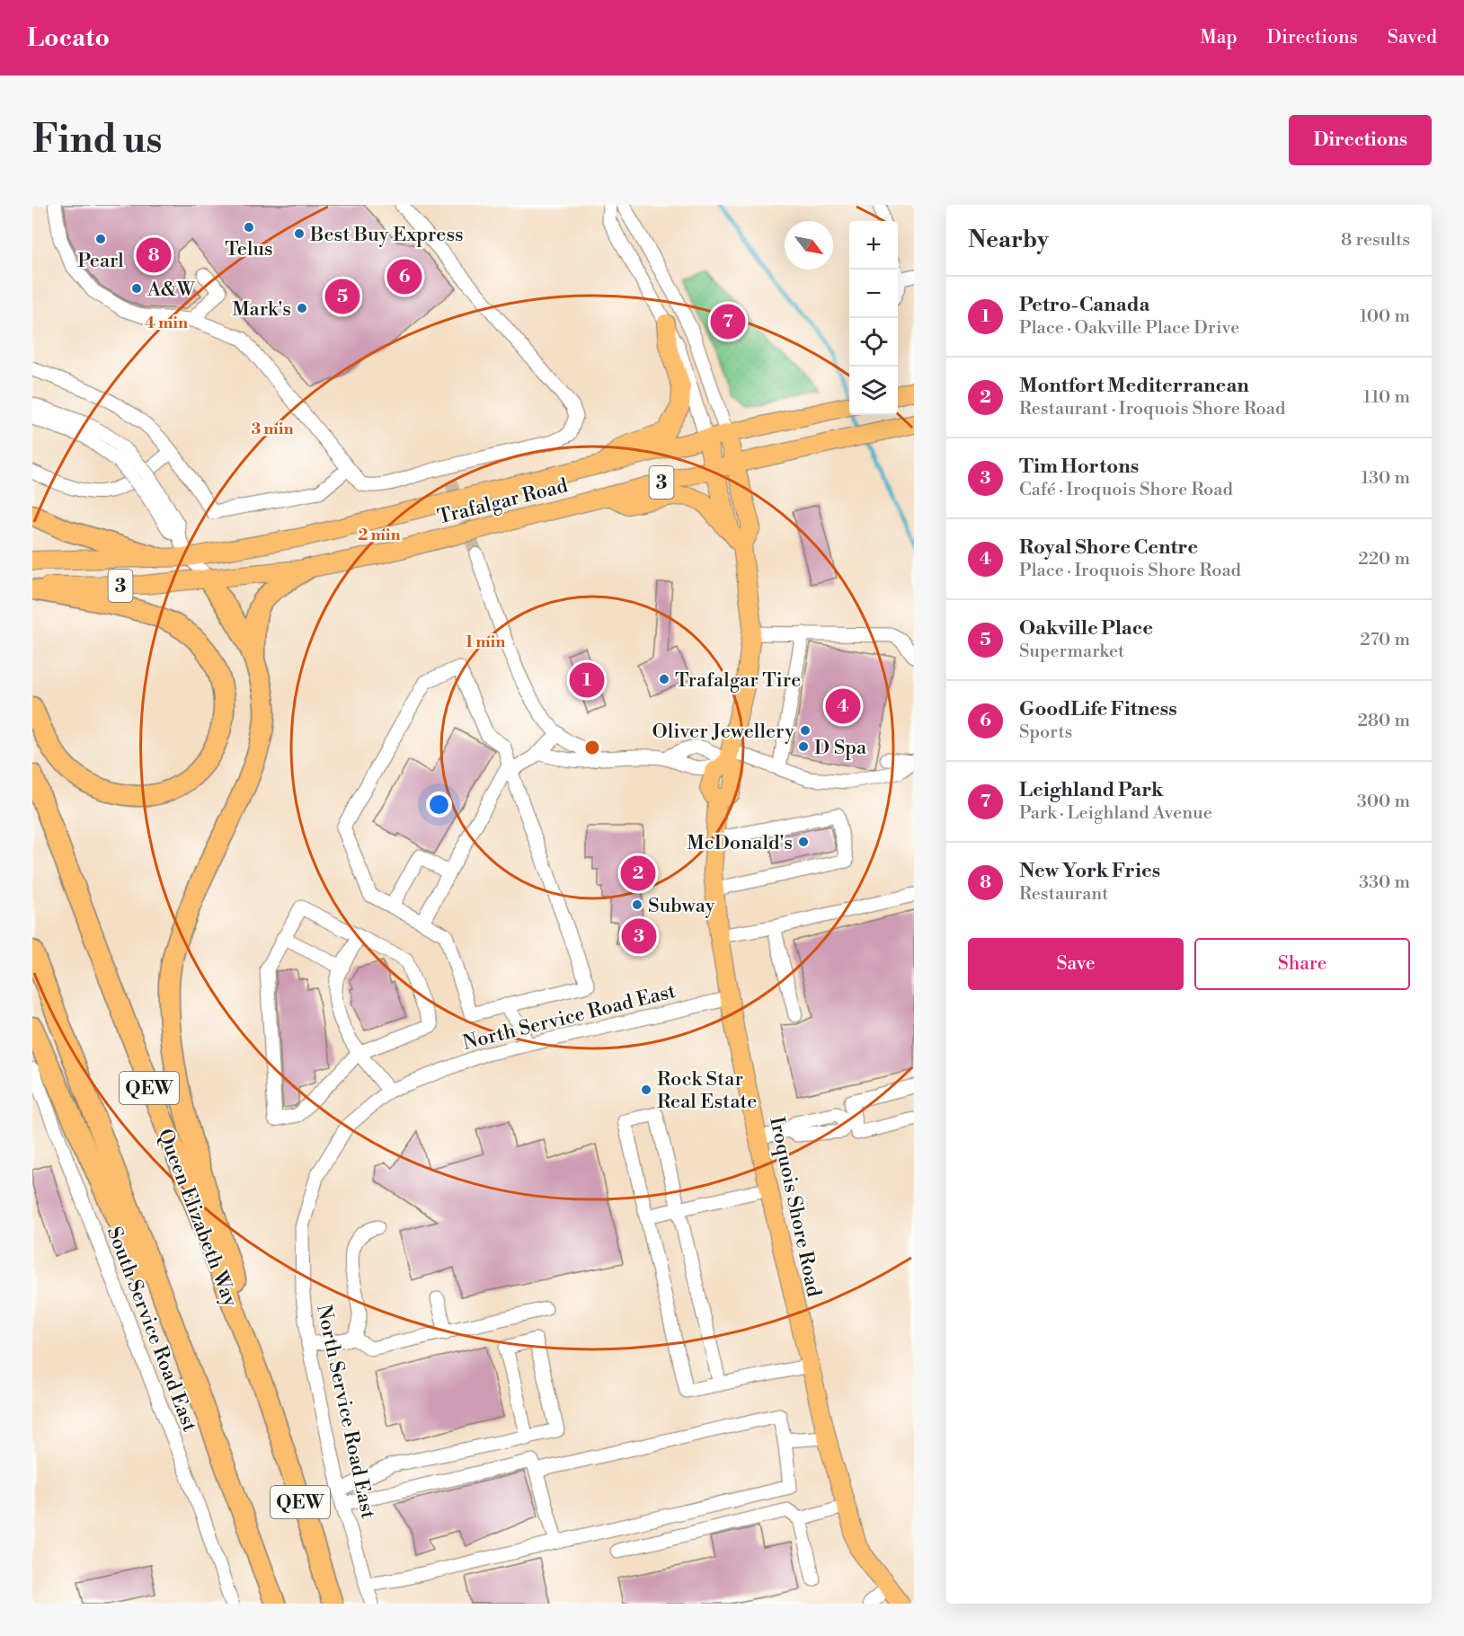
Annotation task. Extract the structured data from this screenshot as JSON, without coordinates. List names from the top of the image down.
{
  "streets": {
    "highway": ["QEW", "Queen Elizabeth Way"],
    "main road": ["3", "Trafalgar Road", "Iroquois Shore Road"],
    "street": ["North Service Road East", "South Service Road East"]
  },
  "crossings": [
    ["Trafalgar Road", "Iroquois Shore Road"],
    ["North Service Road East", "Iroquois Shore Road"]
  ],
  "places": [
    "Telus",
    "Best Buy Express",
    "Pearl",
    "A&W",
    "Mark's",
    "Trafalgar Tire",
    "Oliver Jewellery",
    "D Spa",
    "McDonald's",
    "Subway",
    "Rock Star Real Estate"
  ],
  "north": "bottom right",
  "page": {
    "header": "Locato",
    "nav": ["Map", "Directions", "Saved"],
    "buttons": [
      "Directions",
      ["Save", "Share"]
    ],
    "title": "Find us",
    "heading": ["Nearby", "8 results"],
    "map_buttons": ["+", "−"],
    "pins": [
      "8",
      "6",
      "5",
      "7",
      "1",
      "4",
      "2",
      "3"
    ],
    "list": [
      {
        "mark": "1",
        "name": "Petro-Canada",
        "note": "Place · Oakville Place Drive",
        "value": "100 m"
      },
      {
        "mark": "2",
        "name": "Montfort Mediterranean",
        "note": "Restaurant · Iroquois Shore Road",
        "value": "110 m"
      },
      {
        "mark": "3",
        "name": "Tim Hortons",
        "note": "Café · Iroquois Shore Road",
        "value": "130 m"
      },
      {
        "mark": "4",
        "name": "Royal Shore Centre",
        "note": "Place · Iroquois Shore Road",
        "value": "220 m"
      },
      {
        "mark": "5",
        "name": "Oakville Place",
        "note": "Supermarket",
        "value": "270 m"
      },
      {
        "mark": "6",
        "name": "GoodLife Fitness",
        "note": "Sports",
        "value": "280 m"
      },
      {
        "mark": "7",
        "name": "Leighland Park",
        "note": "Park · Leighland Avenue",
        "value": "300 m"
      },
      {
        "mark": "8",
        "name": "New York Fries",
        "note": "Restaurant",
        "value": "330 m"
      }
    ]
  },
  "rings": [
    "4 min",
    "3 min",
    "2 min",
    "1 min"
  ]
}
